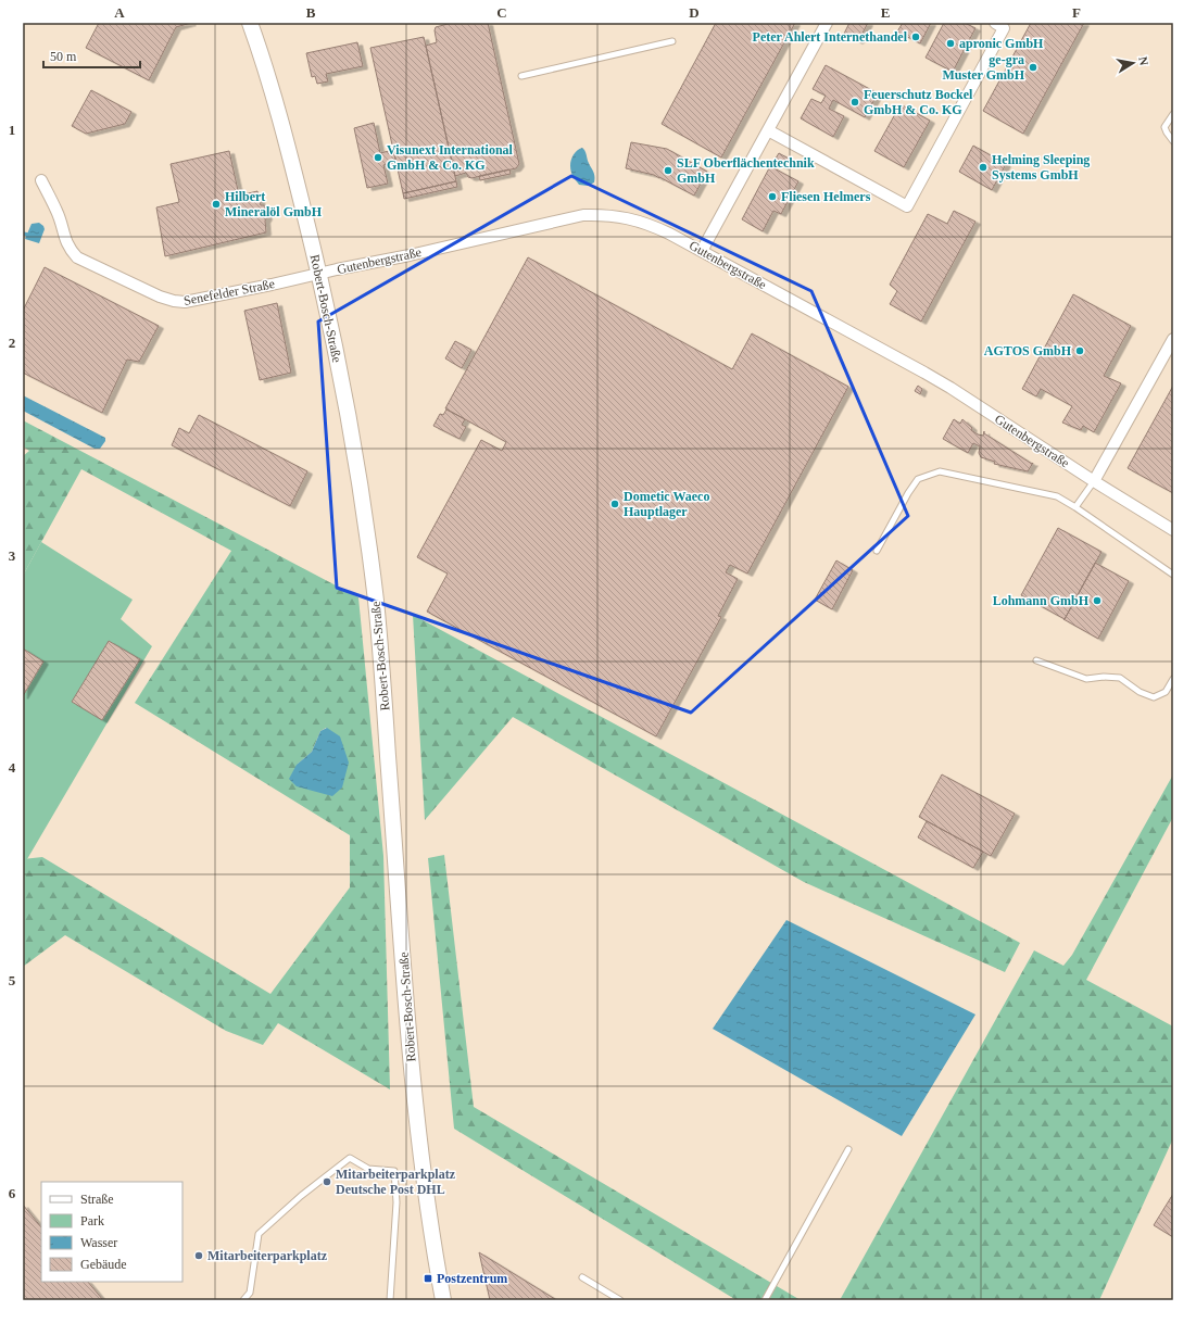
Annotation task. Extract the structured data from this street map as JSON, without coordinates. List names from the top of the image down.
{
  "streets": {
    "street": ["Gutenbergstraße", "Senefelder Straße", "Robert-Bosch-Straße"]
  },
  "crossings": [
    ["Gutenbergstraße", "Senefelder Straße"],
    ["Gutenbergstraße", "Robert-Bosch-Straße"],
    ["Senefelder Straße", "Robert-Bosch-Straße"]
  ],
  "places": {
    "other": [
      "Peter Ahlert Internethandel",
      "apronic GmbH",
      "ge-gra Muster GmbH",
      "Feuerschutz Bockel GmbH & Co. KG",
      "Visunext International GmbH & Co. KG",
      "Helming Sleeping Systems GmbH",
      "SLF Oberflächentechnik GmbH",
      "Fliesen Helmers",
      "Hilbert Mineralöl GmbH",
      "AGTOS GmbH",
      "Dometic Waeco Hauptlager",
      "Lohmann GmbH",
      "Mitarbeiterparkplatz Deutsche Post DHL",
      "Mitarbeiterparkplatz"
    ],
    "transit": ["Postzentrum"]
  },
  "legend": [
    "Straße",
    "Park",
    "Wasser",
    "Gebäude"
  ],
  "scale_bar": "50 m",
  "north": "right",
  "grid": {
    "columns": [
      "A",
      "B",
      "C",
      "D",
      "E",
      "F"
    ],
    "rows": [
      "1",
      "2",
      "3",
      "4",
      "5",
      "6"
    ]
  }
}
